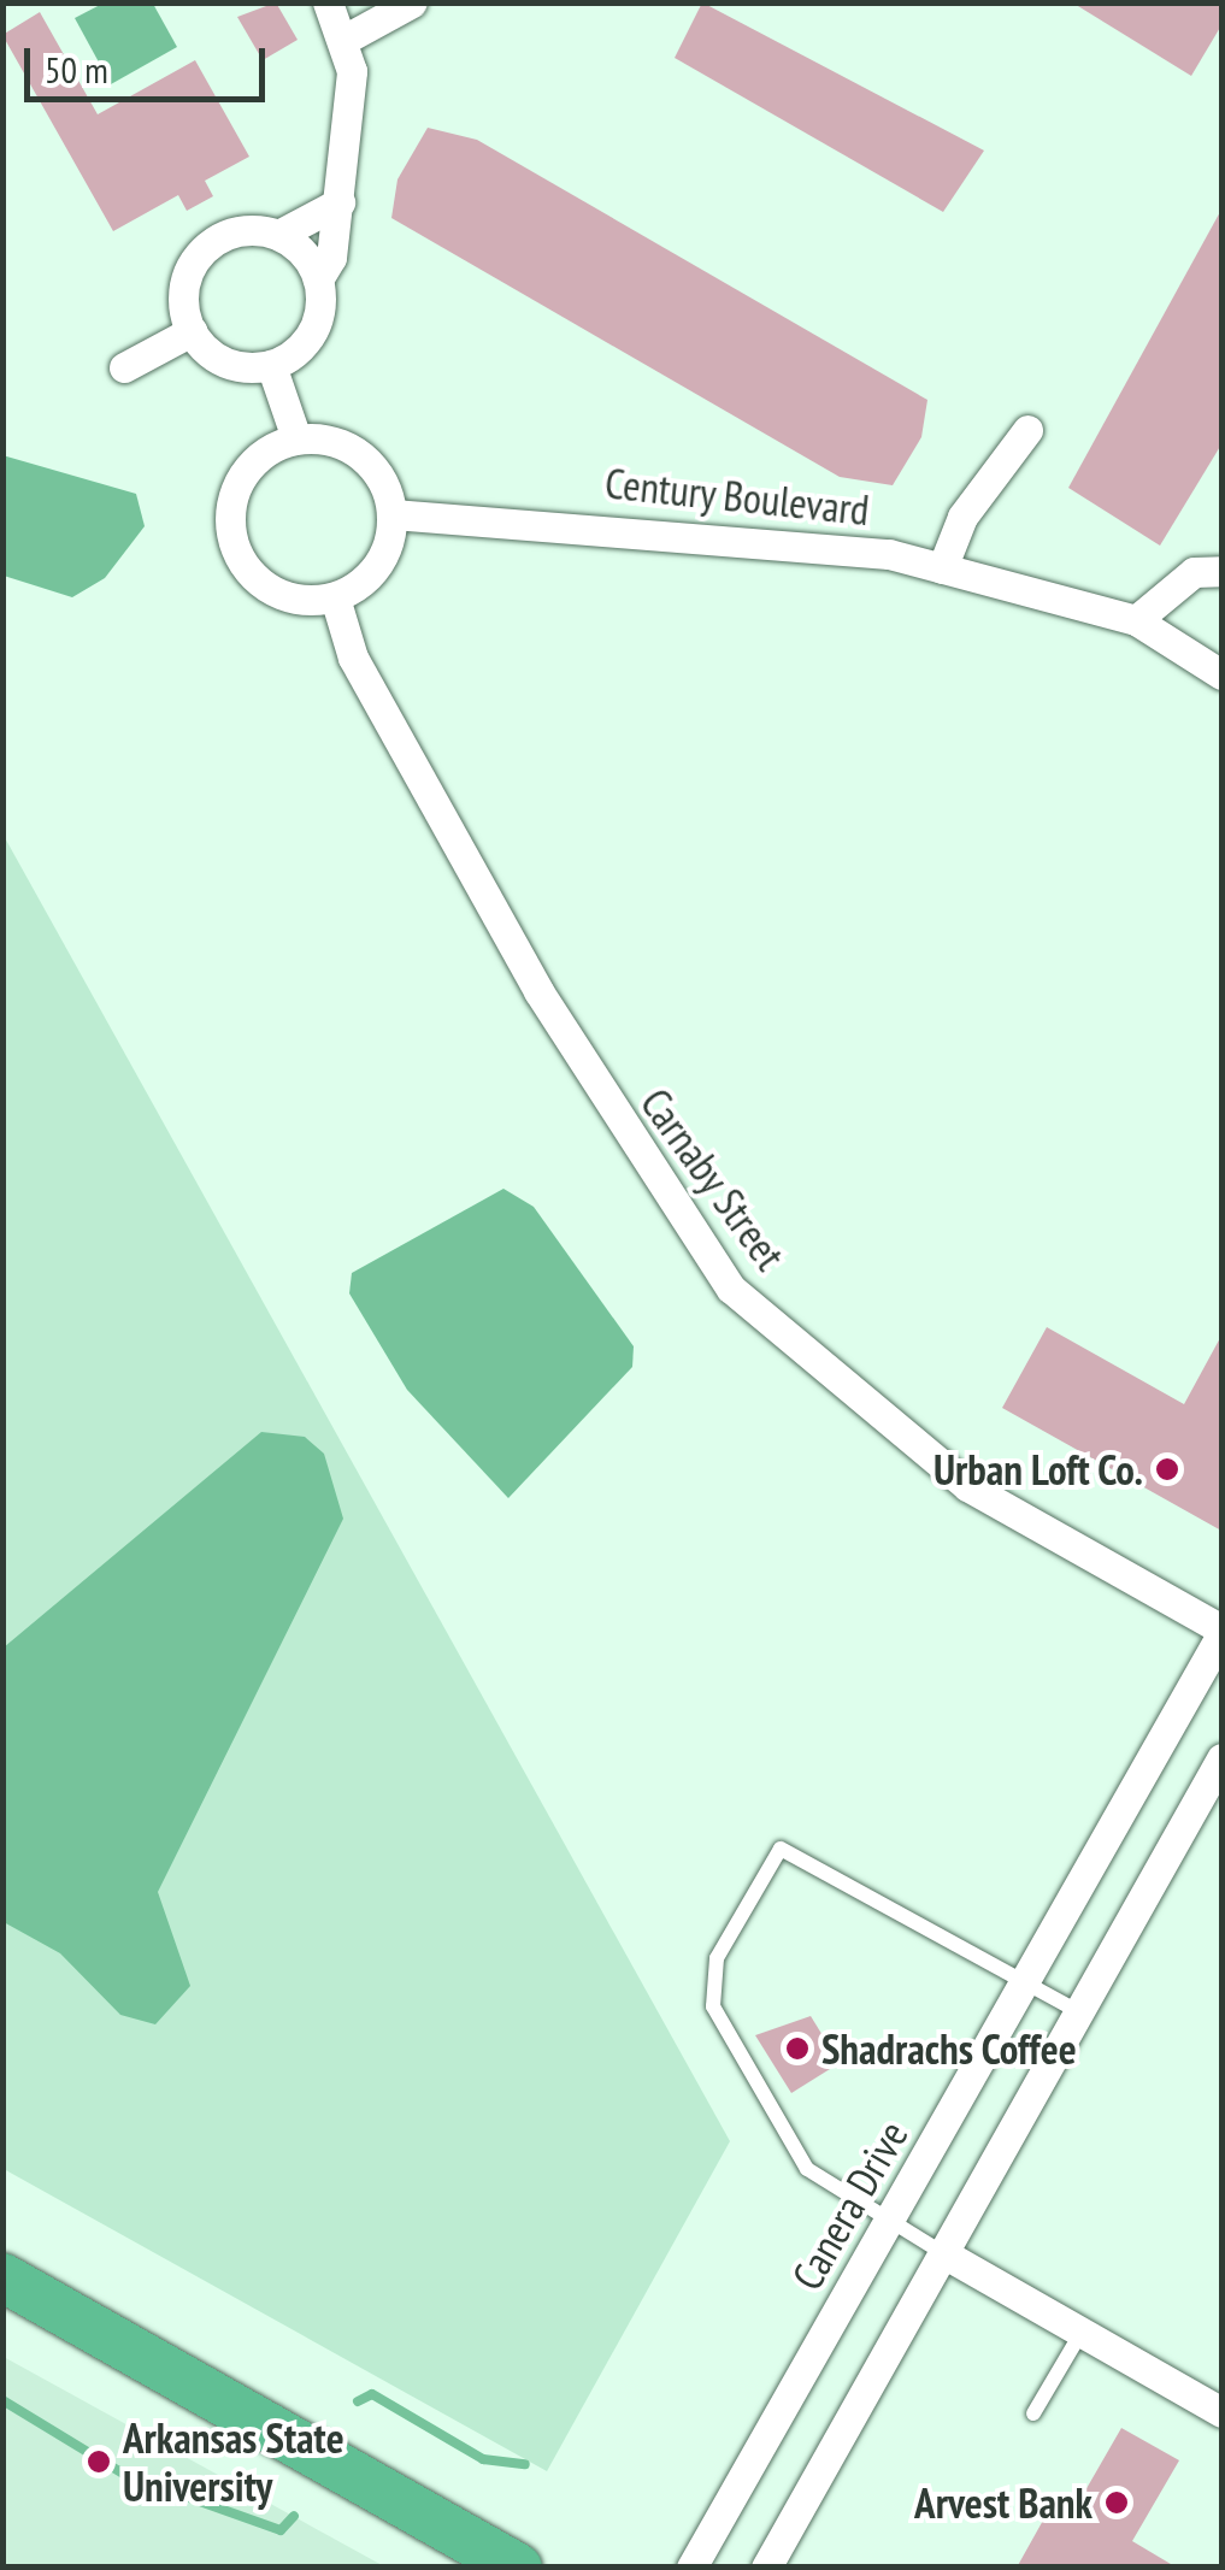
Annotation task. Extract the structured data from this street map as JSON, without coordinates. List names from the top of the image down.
{
  "streets": {
    "street": ["Century Boulevard", "Carnaby Street", "Canera Drive"]
  },
  "crossings": [
    ["Century Boulevard", "Carnaby Street"],
    ["Carnaby Street", "Canera Drive"]
  ],
  "places": [
    "Urban Loft Co.",
    "Shadrachs Coffee",
    "Arkansas State University",
    "Arvest Bank"
  ],
  "scale_bar": "50 m"
}
